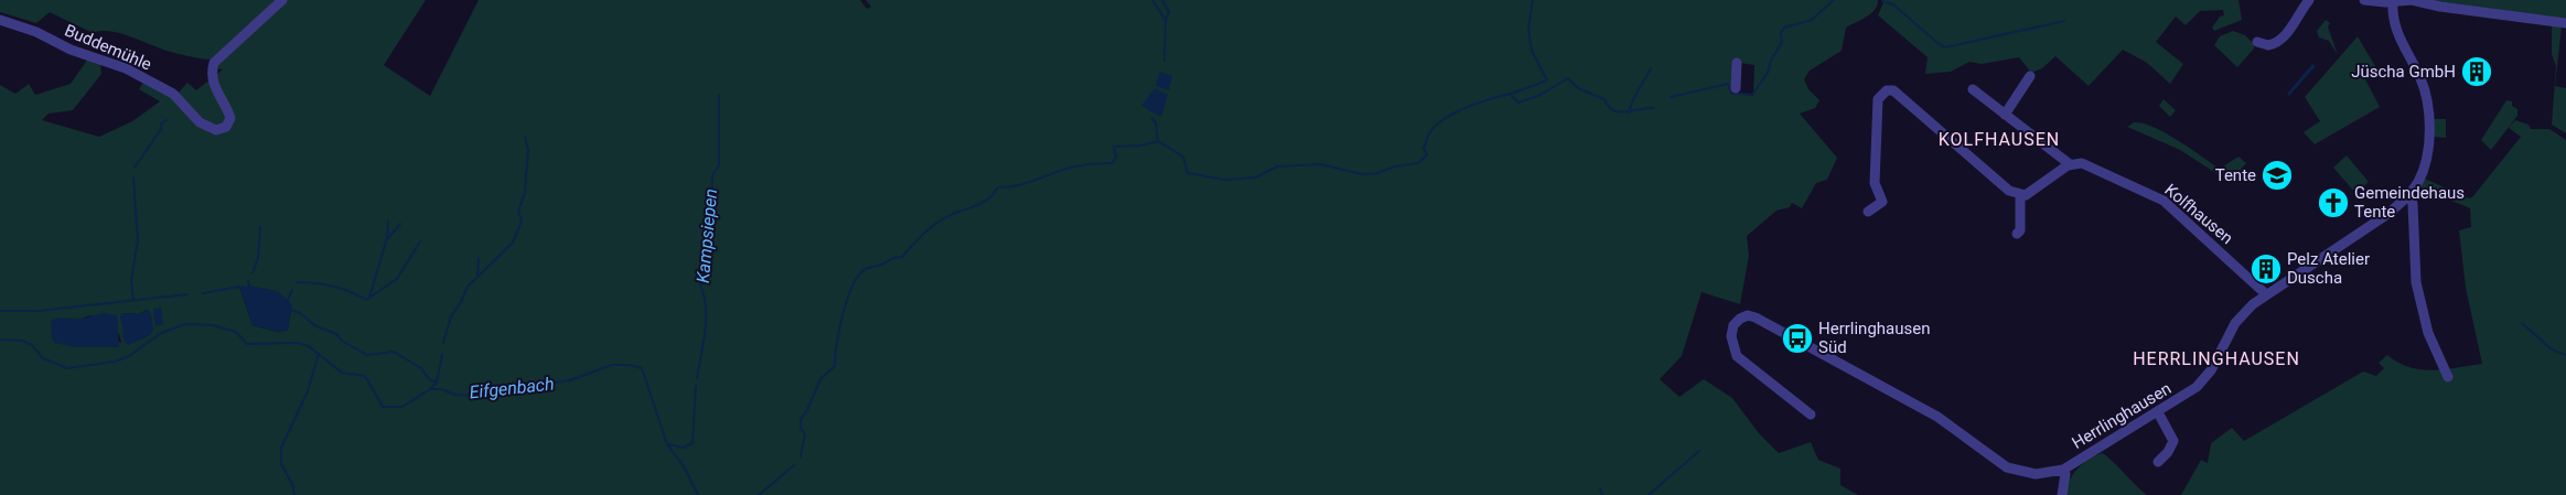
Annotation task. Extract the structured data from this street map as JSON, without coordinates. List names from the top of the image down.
{
  "streets": {
    "street": ["Buddemühle", "Kolfhausen", "Herrlinghausen"]
  },
  "crossings": [
    ["Kolfhausen", "Herrlinghausen"]
  ],
  "districts": ["KOLFHAUSEN", "HERRLINGHAUSEN"],
  "water": ["Kampsiepen", "Eifgenbach"],
  "places": {
    "building": ["Jüscha GmbH", "Pelz Atelier Duscha"],
    "school or university": ["Tente"],
    "church": ["Gemeindehaus Tente"],
    "bus stop": ["Herrlinghausen Süd"]
  }
}
